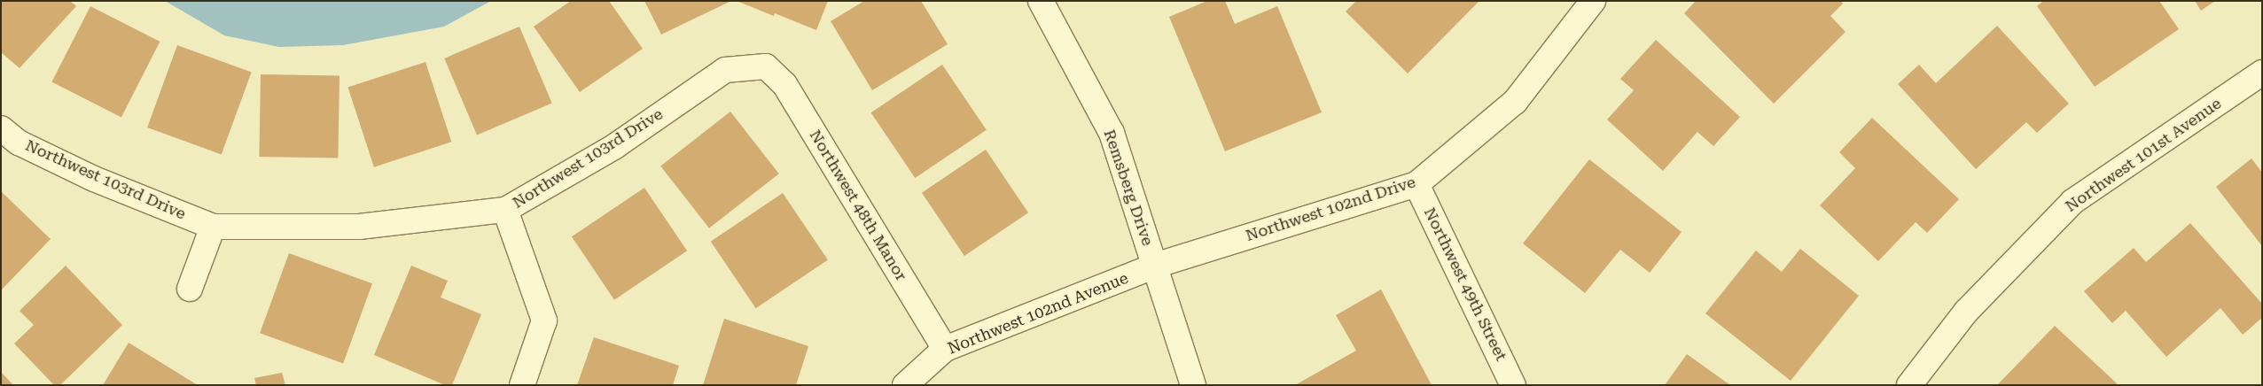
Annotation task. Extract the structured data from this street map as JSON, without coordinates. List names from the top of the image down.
{
  "streets": {
    "street": [
      "Northwest 101st Avenue",
      "Northwest 103rd Drive",
      "Remsberg Drive",
      "Northwest 48th Manor",
      "Northwest 102nd Drive",
      "Northwest 49th Street",
      "Northwest 102nd Avenue"
    ]
  },
  "crossings": [
    ["Northwest 103rd Drive", "Northwest 48th Manor"],
    ["Remsberg Drive", "Northwest 102nd Drive"],
    ["Remsberg Drive", "Northwest 102nd Avenue"],
    ["Northwest 48th Manor", "Northwest 102nd Avenue"],
    ["Northwest 102nd Drive", "Northwest 49th Street"],
    ["Northwest 102nd Drive", "Northwest 102nd Avenue"]
  ]
}
